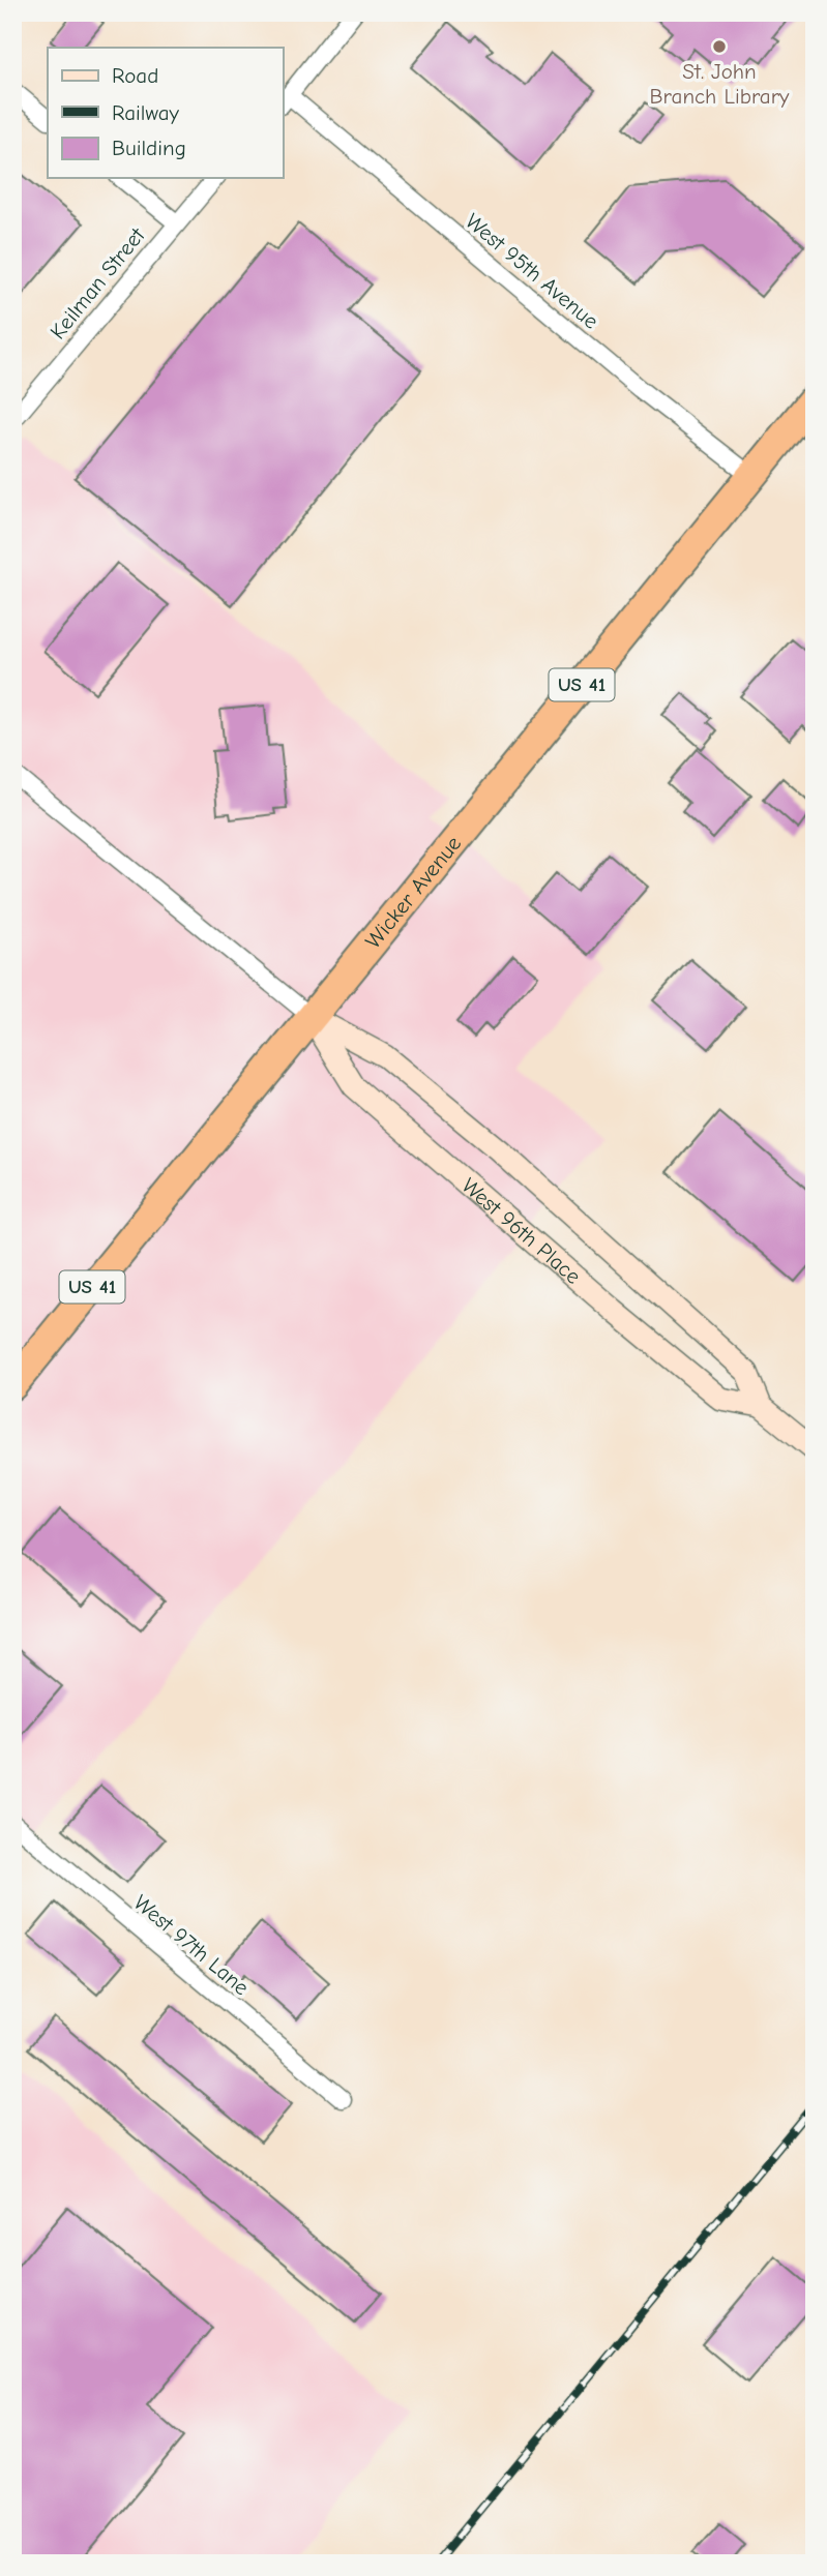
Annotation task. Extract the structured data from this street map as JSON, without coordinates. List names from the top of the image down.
{
  "streets": {
    "highway": ["US 41", "Wicker Avenue"],
    "street": [
      "West 95th Avenue",
      "Keilman Street",
      "West 96th Place",
      "West 97th Lane"
    ]
  },
  "crossings": [
    ["West 95th Avenue", "Wicker Avenue"],
    ["Wicker Avenue", "West 96th Place"]
  ],
  "places": ["St. John Branch Library"],
  "legend": ["Road", "Railway", "Building"]
}
